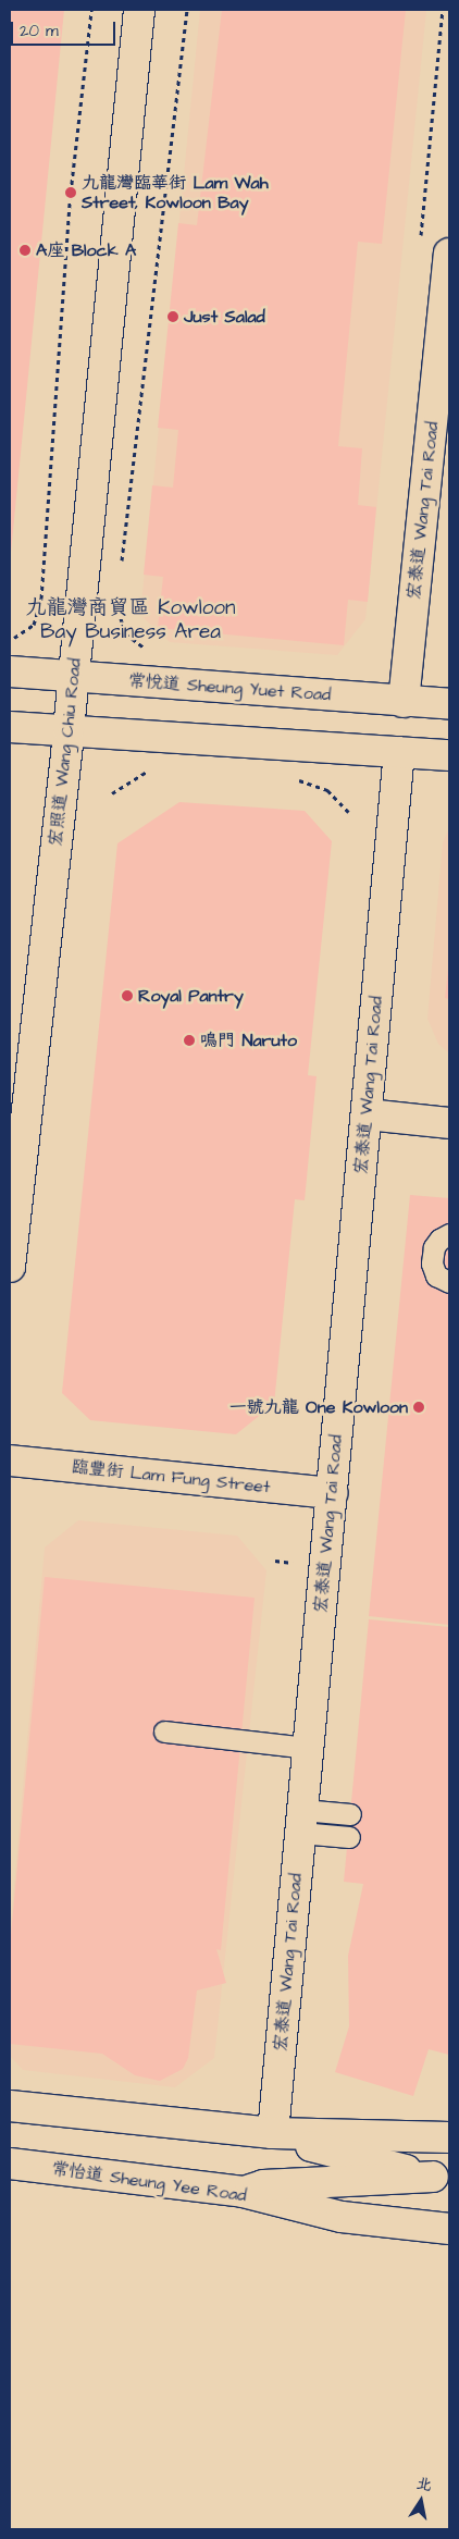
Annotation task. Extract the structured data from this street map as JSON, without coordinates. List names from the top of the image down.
{
  "streets": {
    "main road": [
      "宏泰道 Wang Tai Road",
      "常悅道 Sheung Yuet Road",
      "宏照道 Wang Chiu Road",
      "臨豐街 Lam Fung Street",
      "常怡道 Sheung Yee Road"
    ]
  },
  "crossings": [
    ["宏泰道 Wang Tai Road", "常悅道 Sheung Yuet Road"],
    ["宏泰道 Wang Tai Road", "臨豐街 Lam Fung Street"],
    ["常悅道 Sheung Yuet Road", "宏照道 Wang Chiu Road"]
  ],
  "districts": ["九龍灣商貿區 Kowloon Bay Business Area"],
  "places": [
    "九龍灣臨華街 Lam Wah Street, Kowloon Bay",
    "A座 Block A",
    "Just Salad",
    "Royal Pantry",
    "鳴門 Naruto",
    "一號九龍 One Kowloon"
  ],
  "scale_bar": "20 m",
  "north": "top"
}
